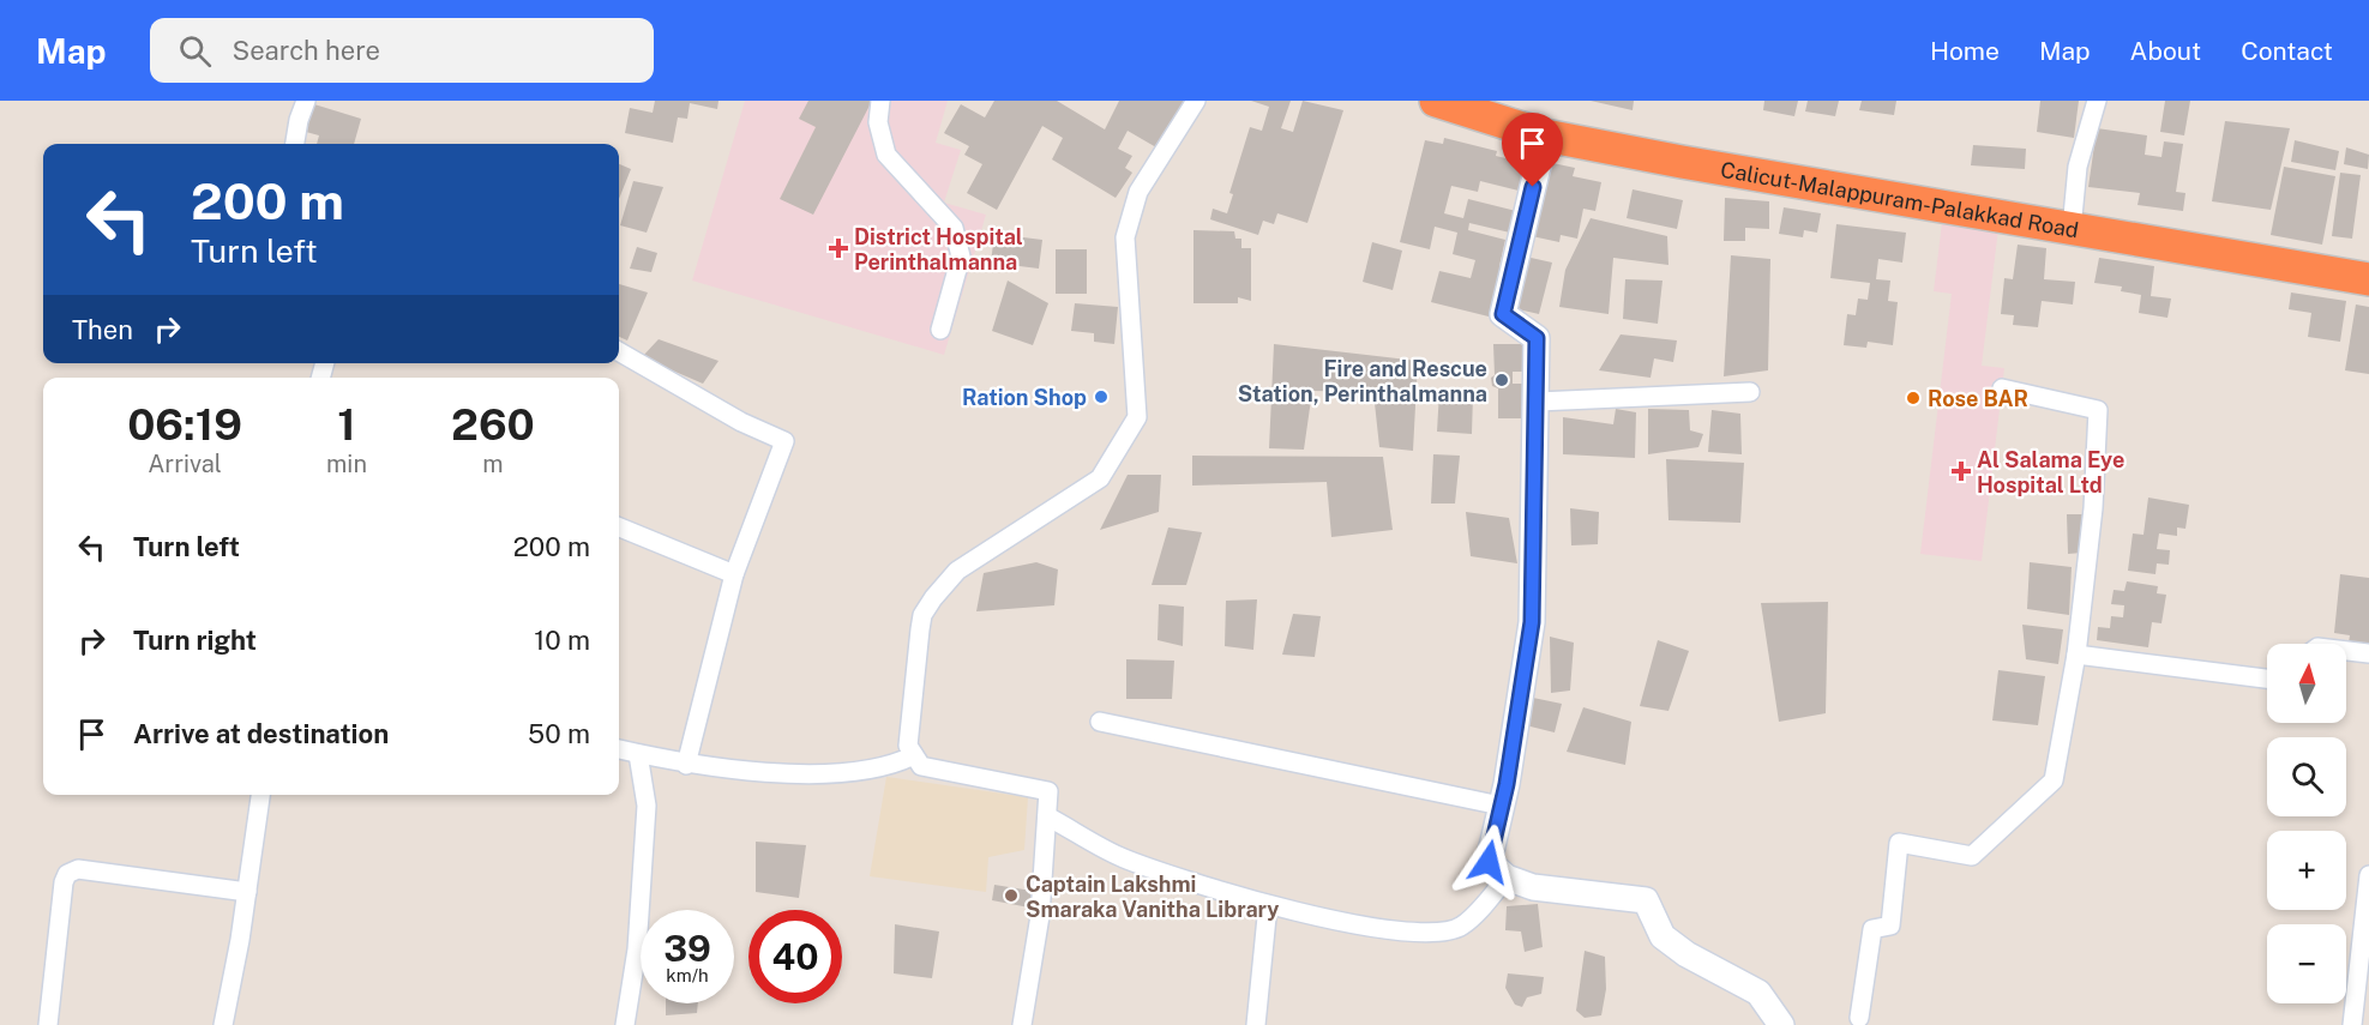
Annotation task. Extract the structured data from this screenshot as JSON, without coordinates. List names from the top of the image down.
{
  "streets": {
    "highway": ["Calicut-Malappuram-Palakkad Road"]
  },
  "places": {
    "health": ["District Hospital Perinthalmanna", "Al Salama Eye Hospital Ltd"],
    "other": [
      "Fire and Rescue Station, Perinthalmanna",
      "Ration Shop",
      "Rose BAR",
      "Captain Lakshmi Smaraka Vanitha Library"
    ]
  },
  "north": "top",
  "page": {
    "header": "Map",
    "search": "Search here",
    "nav": [
      "Home",
      "Map",
      "About",
      "Contact"
    ],
    "turn": ["200 m", "Turn left"],
    "then": "Then",
    "eta": [
      "06:19",
      "Arrival",
      "1",
      "min",
      "260",
      "m"
    ],
    "list": [
      {
        "name": "Turn left",
        "value": "200 m"
      },
      {
        "name": "Turn right",
        "value": "10 m"
      },
      {
        "name": "Arrive at destination",
        "value": "50 m"
      }
    ],
    "map_buttons": ["+", "−"],
    "speed": "39 km/h",
    "limit": "40"
  }
}
